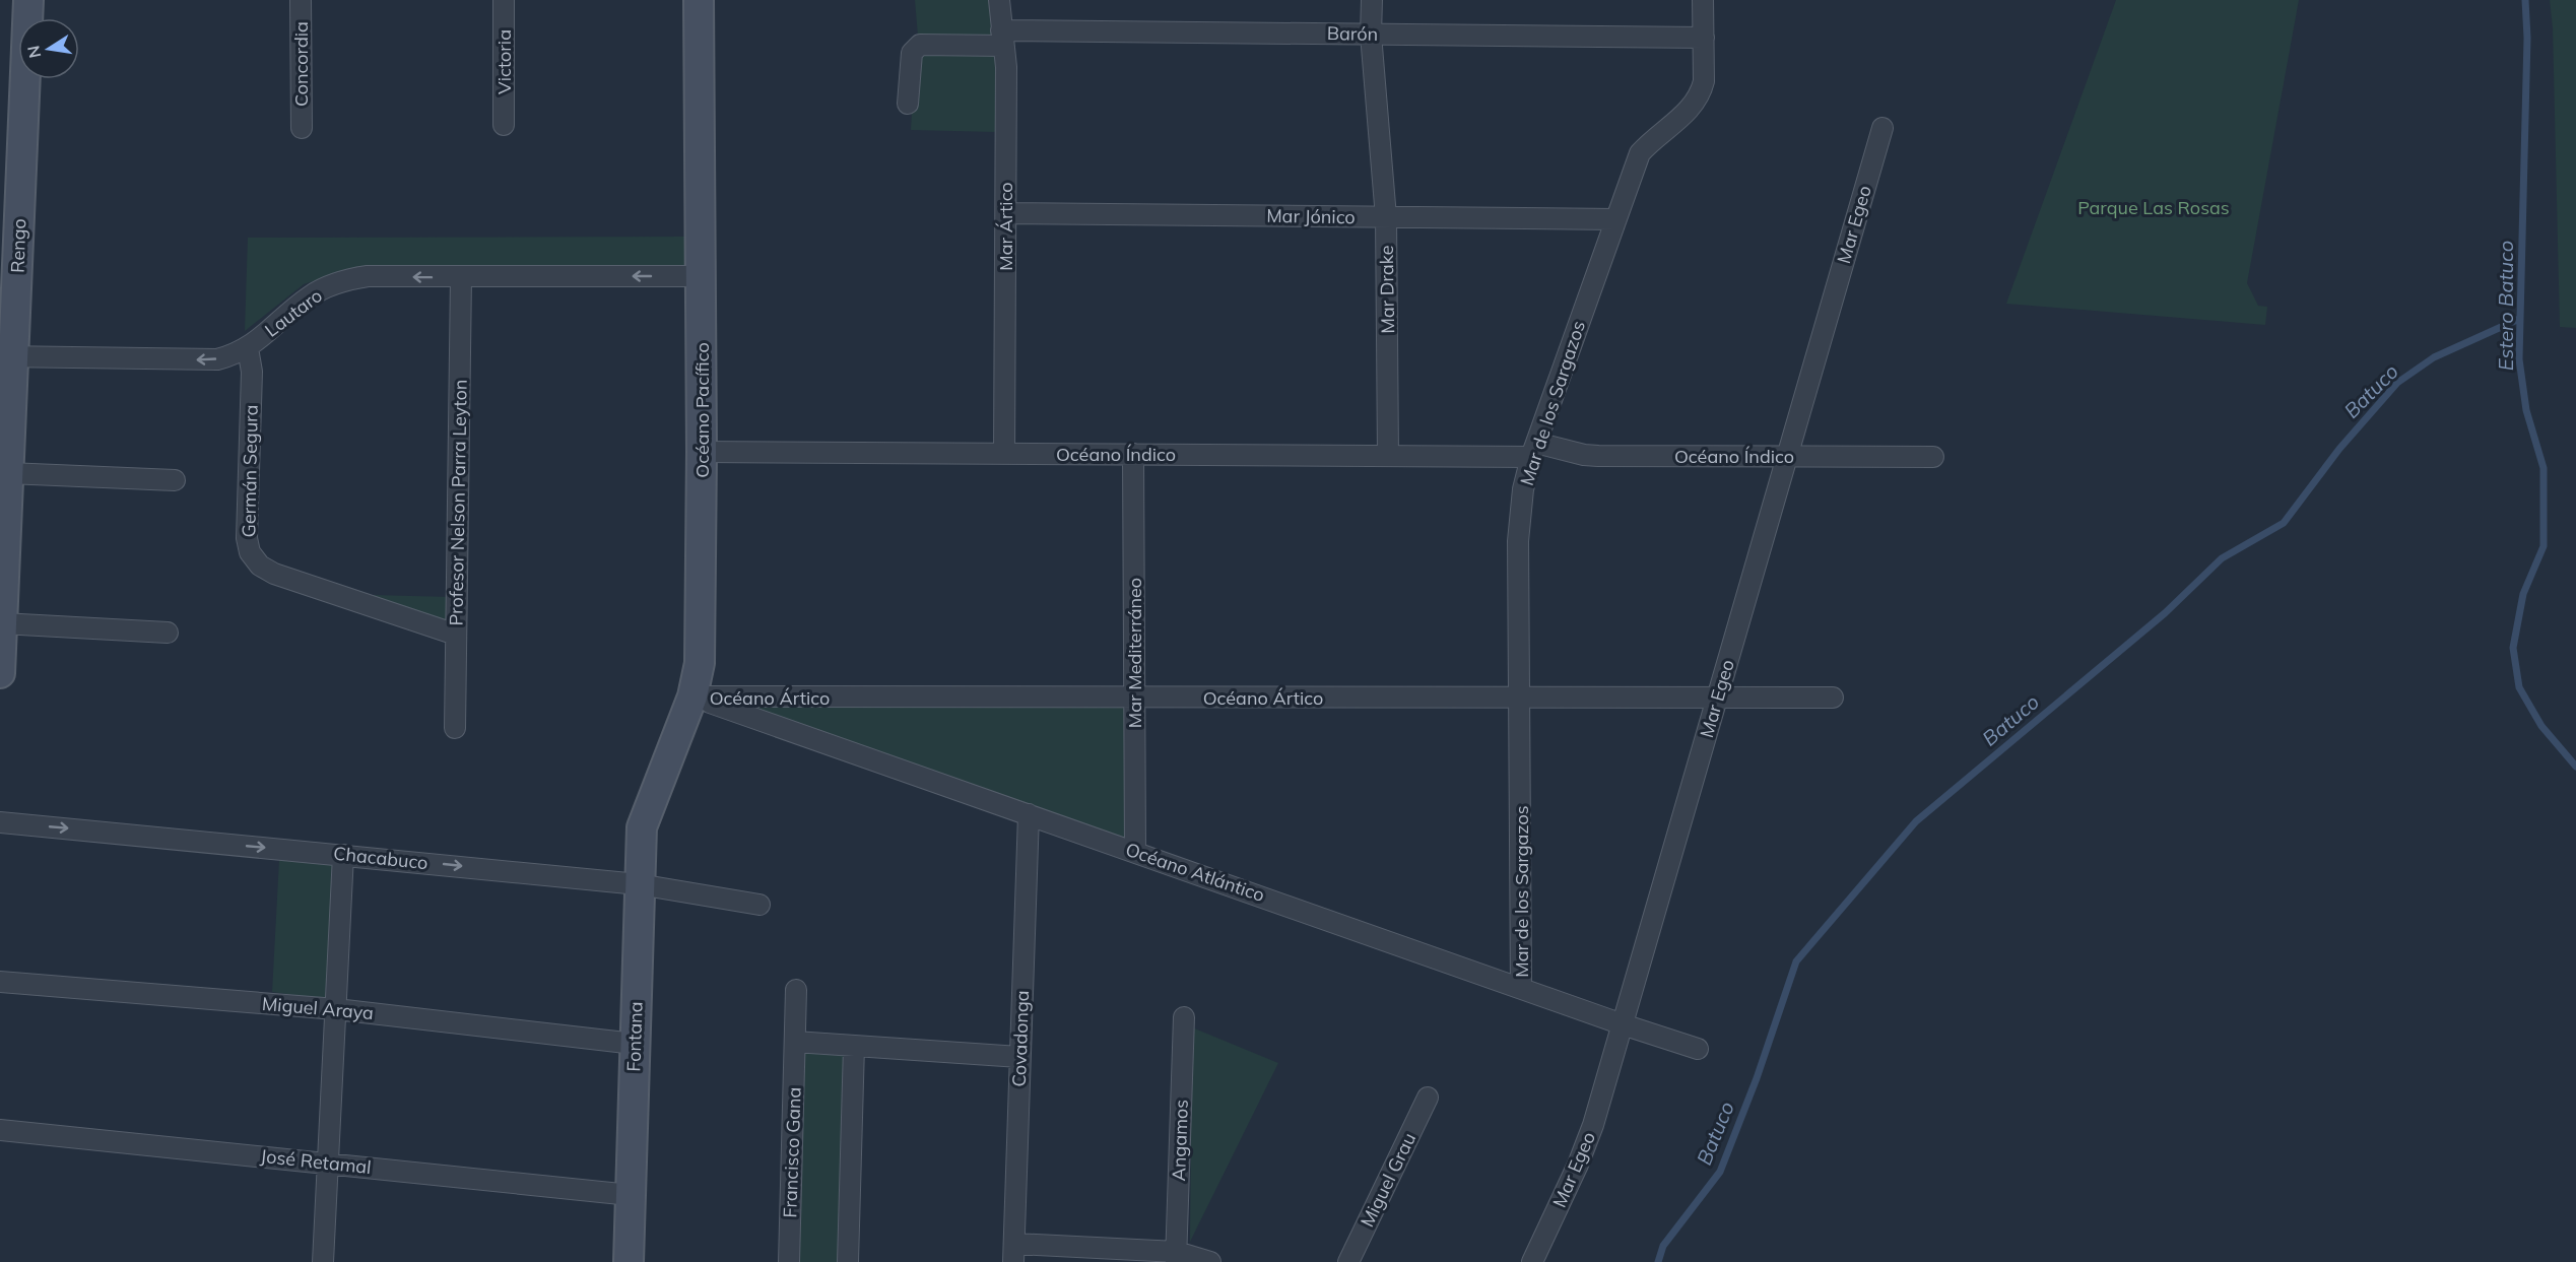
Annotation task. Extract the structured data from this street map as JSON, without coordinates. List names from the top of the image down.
{
  "streets": {
    "street": [
      "Barón",
      "Victoria",
      "Concordia",
      "Mar Jónico",
      "Mar Egeo",
      "Mar Ártico",
      "Rengo",
      "Mar Drake",
      "Lautaro",
      "Mar de los Sargazos",
      "Océano Pacífico",
      "Océano Índico",
      "Germán Segura",
      "Profesor Nelson Parra Leyton",
      "Mar Mediterráneo",
      "Océano Ártico",
      "Chacabuco",
      "Océano Atlántico",
      "Miguel Araya",
      "Fontana",
      "Covadonga",
      "Angamos",
      "Francisco Gana",
      "José Retamal",
      "Miguel Grau"
    ]
  },
  "crossings": [
    ["Barón", "Mar Ártico"],
    ["Barón", "Mar Drake"],
    ["Barón", "Mar de los Sargazos"],
    ["Mar Jónico", "Mar Ártico"],
    ["Mar Jónico", "Mar Drake"],
    ["Mar Jónico", "Mar de los Sargazos"],
    ["Mar Egeo", "Océano Índico"],
    ["Mar Egeo", "Océano Ártico"],
    ["Mar Egeo", "Océano Atlántico"],
    ["Mar Ártico", "Océano Índico"],
    ["Rengo", "Lautaro"],
    ["Mar Drake", "Océano Índico"],
    ["Lautaro", "Océano Pacífico"],
    ["Lautaro", "Germán Segura"],
    ["Lautaro", "Profesor Nelson Parra Leyton"],
    ["Mar de los Sargazos", "Océano Índico"],
    ["Mar de los Sargazos", "Océano Ártico"],
    ["Mar de los Sargazos", "Océano Atlántico"],
    ["Océano Pacífico", "Océano Índico"],
    ["Océano Pacífico", "Océano Ártico"],
    ["Océano Pacífico", "Océano Atlántico"],
    ["Océano Pacífico", "Fontana"],
    ["Océano Índico", "Mar Mediterráneo"],
    ["Germán Segura", "Profesor Nelson Parra Leyton"],
    ["Mar Mediterráneo", "Océano Ártico"],
    ["Mar Mediterráneo", "Océano Atlántico"],
    ["Océano Ártico", "Océano Atlántico"],
    ["Chacabuco", "Fontana"],
    ["Océano Atlántico", "Covadonga"],
    ["Miguel Araya", "Fontana"],
    ["Fontana", "José Retamal"]
  ],
  "one_way": ["Lautaro", "Chacabuco"],
  "water": ["Estero Batuco", "Batuco"],
  "parks": ["Parque Las Rosas"],
  "north": "left"
}
